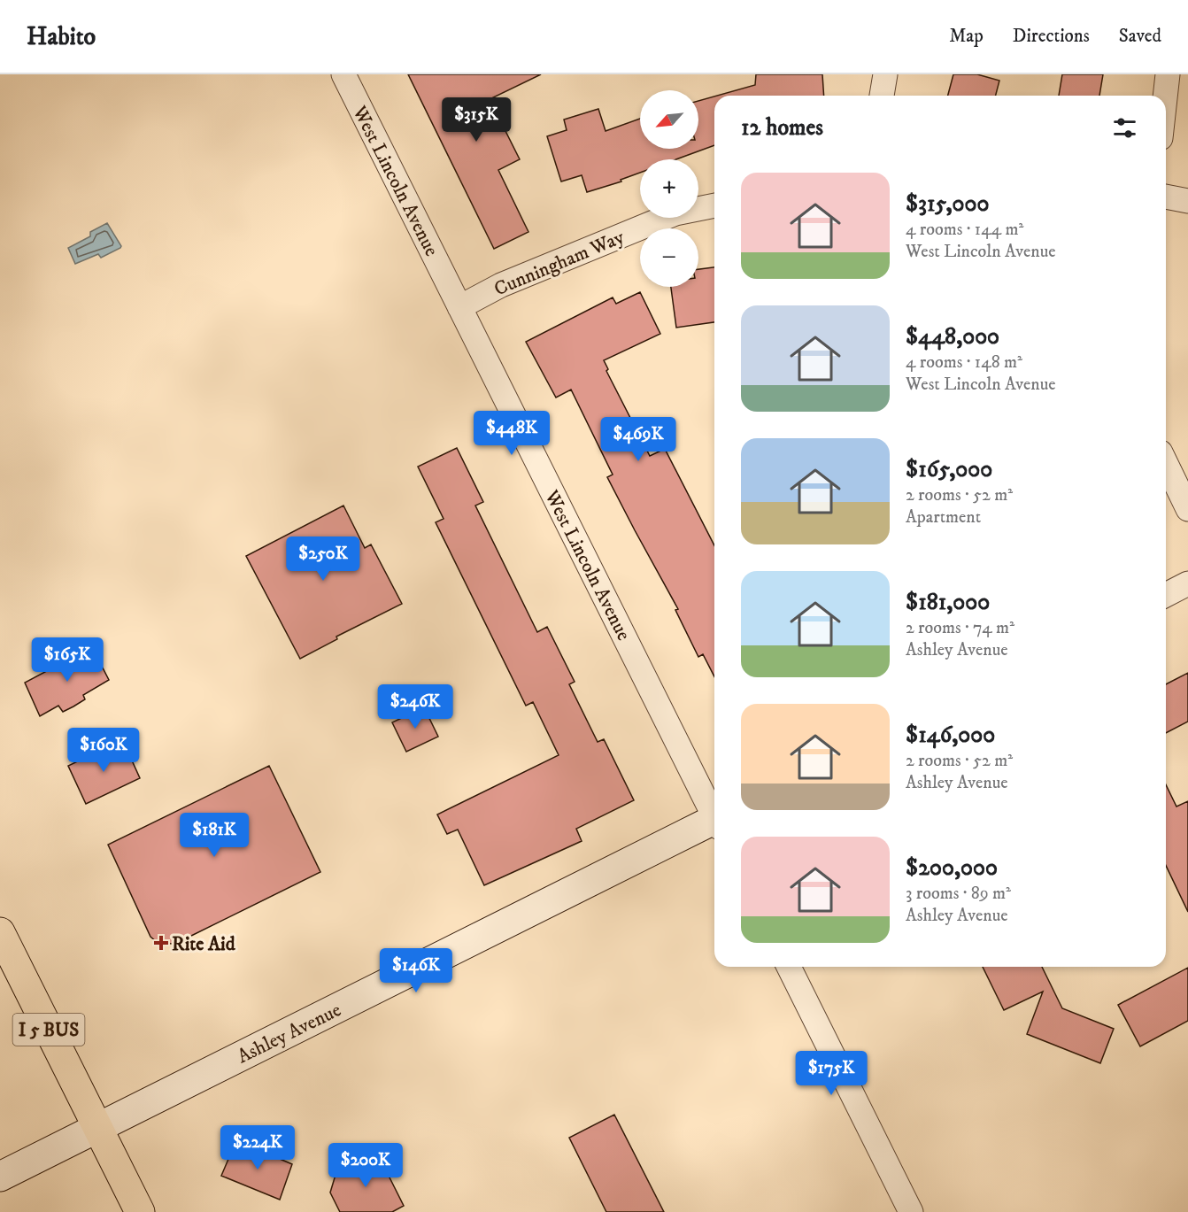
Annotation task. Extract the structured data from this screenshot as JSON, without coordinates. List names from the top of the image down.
{
  "streets": {
    "main road": ["I 5 BUS"],
    "street": ["West Lincoln Avenue", "Cunningham Way", "Ashley Avenue"]
  },
  "crossings": [
    ["West Lincoln Avenue", "Cunningham Way"],
    ["I 5 BUS", "Ashley Avenue"]
  ],
  "places": {
    "health": ["Rite Aid"]
  },
  "north": "bottom left",
  "page": {
    "header": "Habito",
    "nav": ["Map", "Directions", "Saved"],
    "map_buttons": ["+", "−"],
    "heading": "12 homes",
    "price": [
      "$315K",
      "$448K",
      "$469K",
      "$250K",
      "$165K",
      "$246K",
      "$160K",
      "$181K",
      "$146K",
      "$175K",
      "$224K",
      "$200K"
    ],
    "list": [
      {
        "name": "$315,000",
        "note": "4 rooms · 144 m² · West Lincoln Avenue"
      },
      {
        "name": "$448,000",
        "note": "4 rooms · 148 m² · West Lincoln Avenue"
      },
      {
        "name": "$165,000",
        "note": "2 rooms · 52 m² · Apartment"
      },
      {
        "name": "$181,000",
        "note": "2 rooms · 74 m² · Ashley Avenue"
      },
      {
        "name": "$146,000",
        "note": "2 rooms · 52 m² · Ashley Avenue"
      },
      {
        "name": "$200,000",
        "note": "3 rooms · 89 m² · Ashley Avenue"
      }
    ]
  }
}
